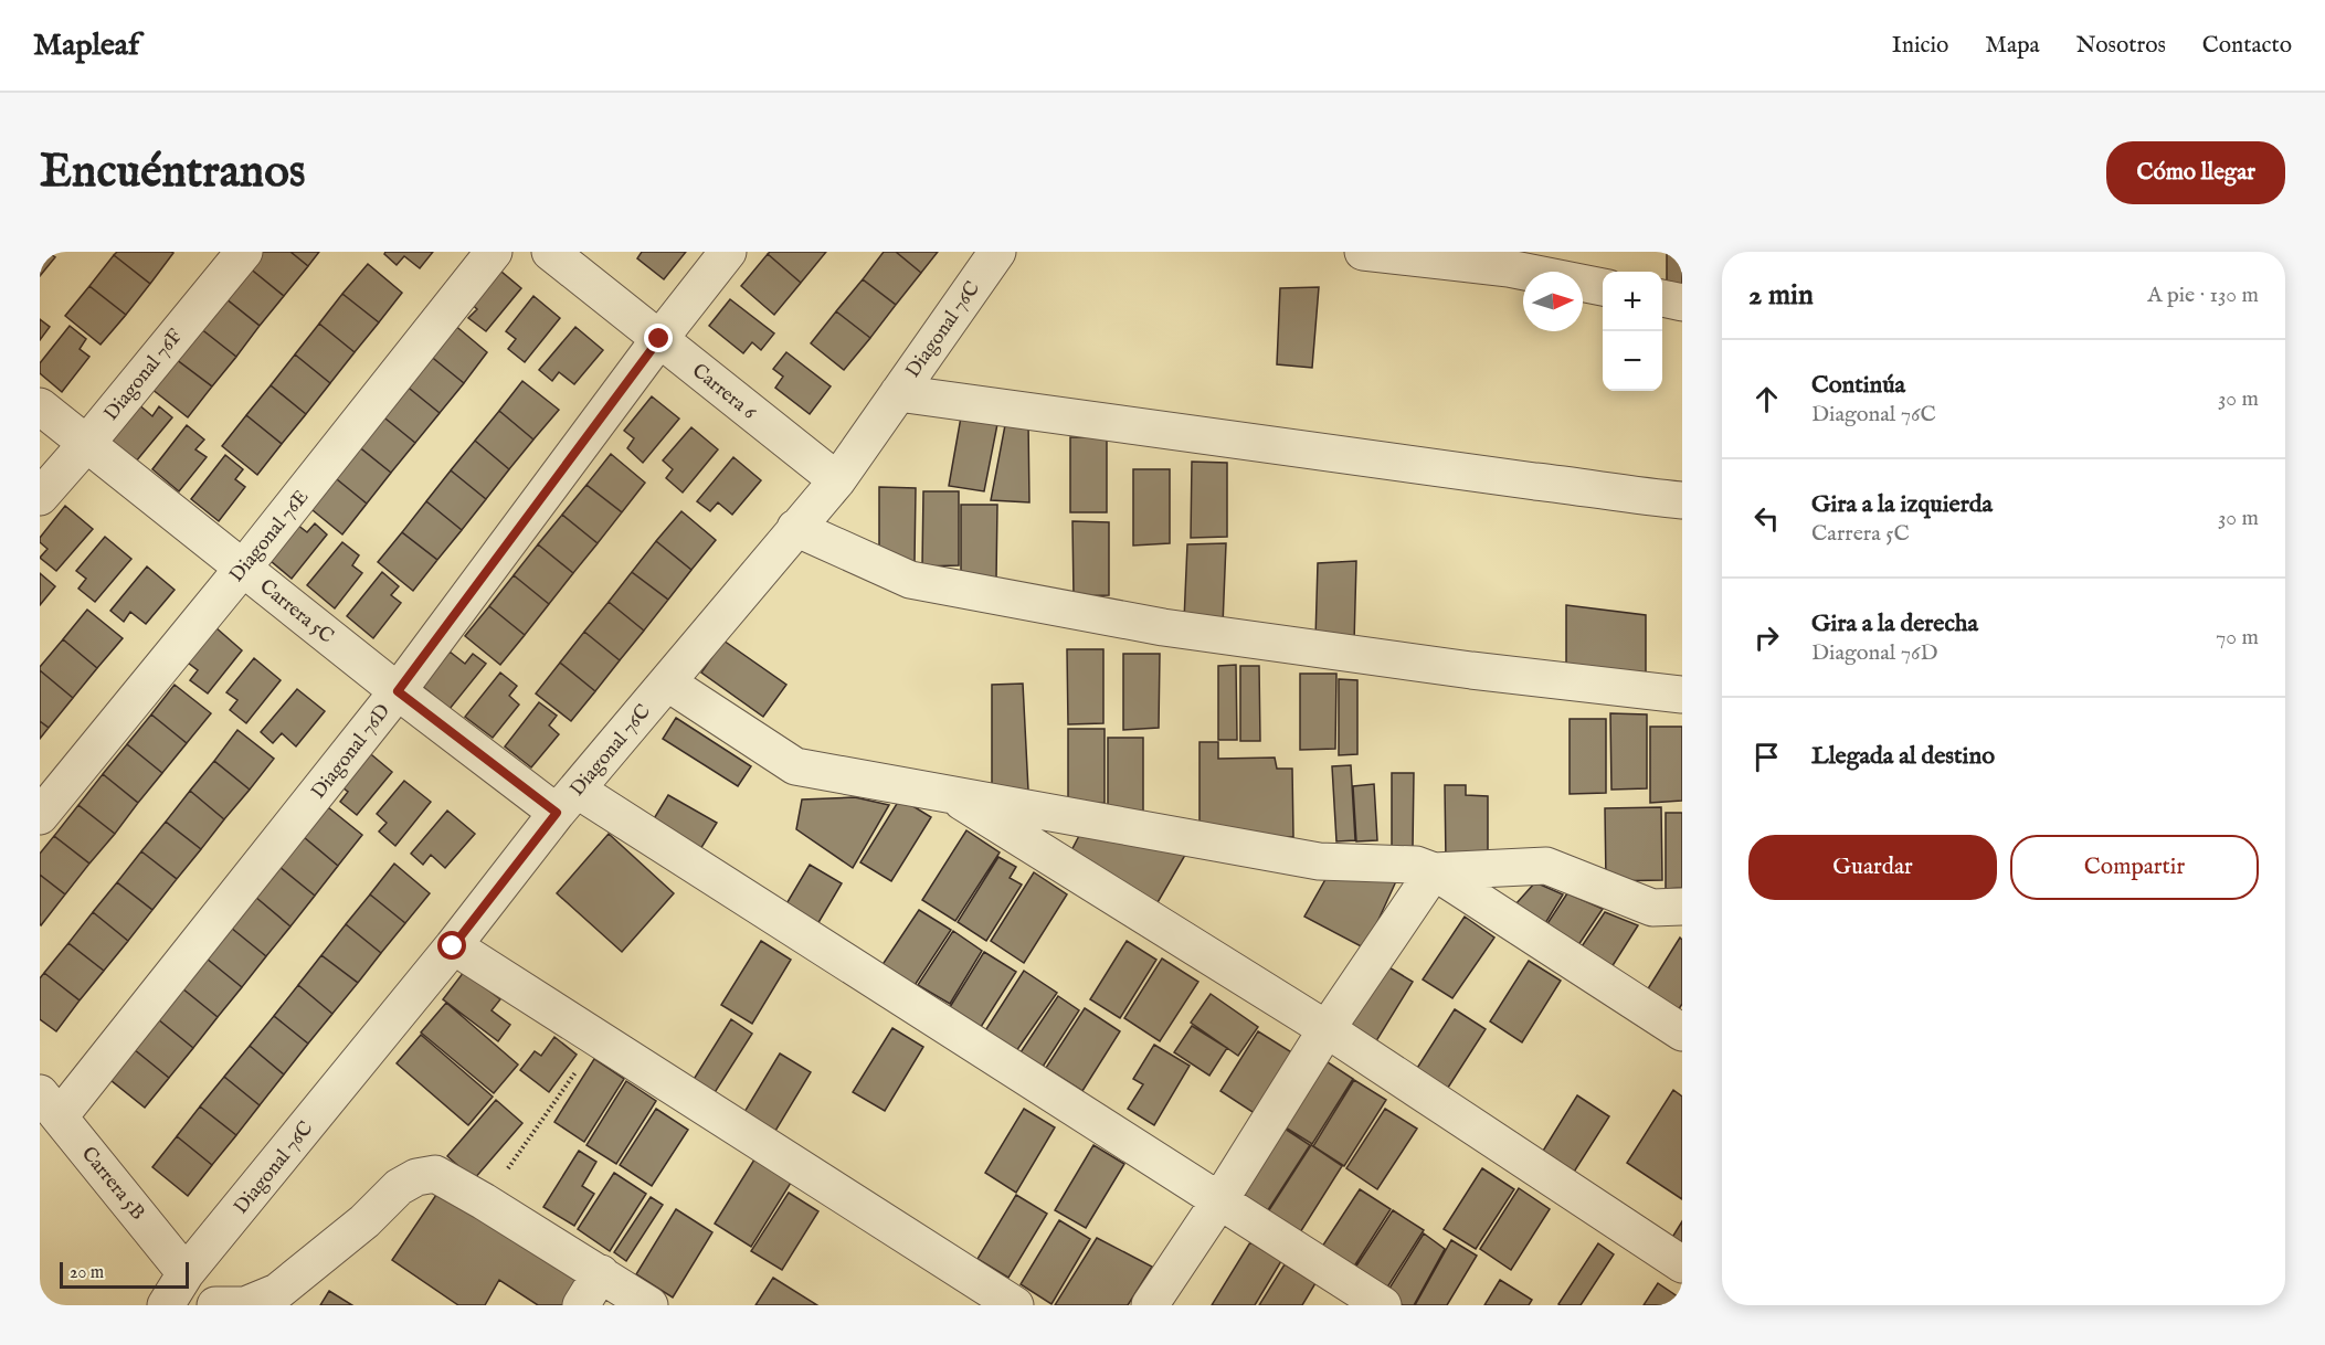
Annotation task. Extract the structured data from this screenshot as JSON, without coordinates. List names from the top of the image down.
{
  "streets": {
    "street": [
      "Diagonal 76C",
      "Diagonal 76F",
      "Carrera 6",
      "Diagonal 76E",
      "Carrera 5C",
      "Diagonal 76D",
      "Carrera 5B"
    ]
  },
  "crossings": [
    ["Diagonal 76C", "Carrera 6"],
    ["Diagonal 76C", "Carrera 5C"],
    ["Diagonal 76C", "Carrera 5B"],
    ["Diagonal 76F", "Carrera 5C"],
    ["Carrera 6", "Diagonal 76D"],
    ["Diagonal 76E", "Carrera 5C"],
    ["Carrera 5C", "Diagonal 76D"],
    ["Diagonal 76D", "Carrera 5B"]
  ],
  "scale_bar": "20 m",
  "north": "right",
  "page": {
    "header": "Mapleaf",
    "nav": [
      "Inicio",
      "Mapa",
      "Nosotros",
      "Contacto"
    ],
    "buttons": [
      "Cómo llegar",
      ["Guardar", "Compartir"]
    ],
    "title": "Encuéntranos",
    "heading": ["2 min", "A pie · 130 m"],
    "map_buttons": ["+", "−"],
    "list": [
      ["Continúa", "Diagonal 76C", "30 m"],
      ["Gira a la izquierda", "Carrera 5C", "30 m"],
      ["Gira a la derecha", "Diagonal 76D", "70 m"],
      "Llegada al destino"
    ],
    "scale": "20 m"
  }
}
